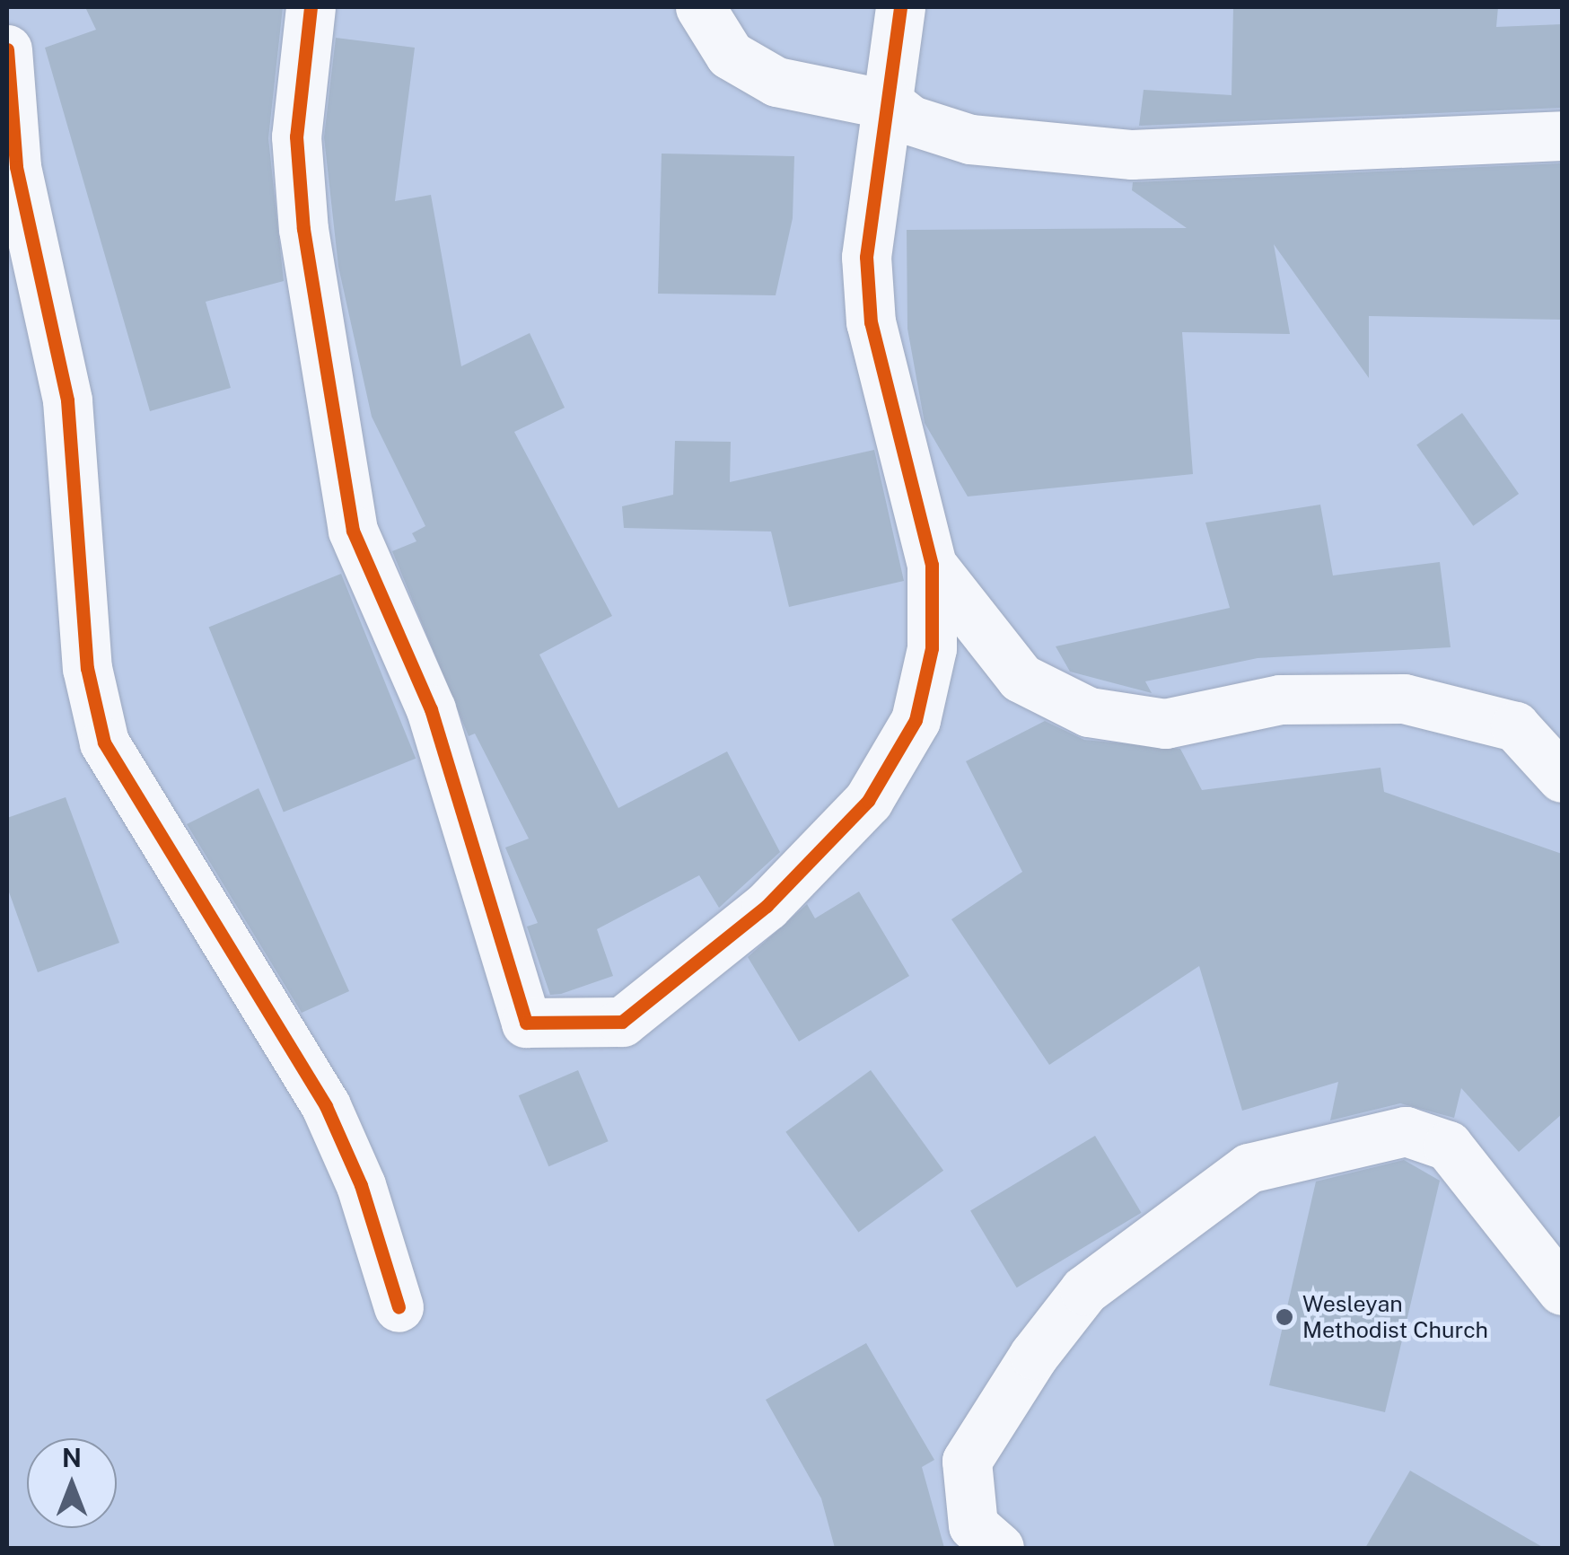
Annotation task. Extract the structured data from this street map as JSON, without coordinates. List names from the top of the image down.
{
  "places": ["Wesleyan Methodist Church"],
  "north": "top"
}
